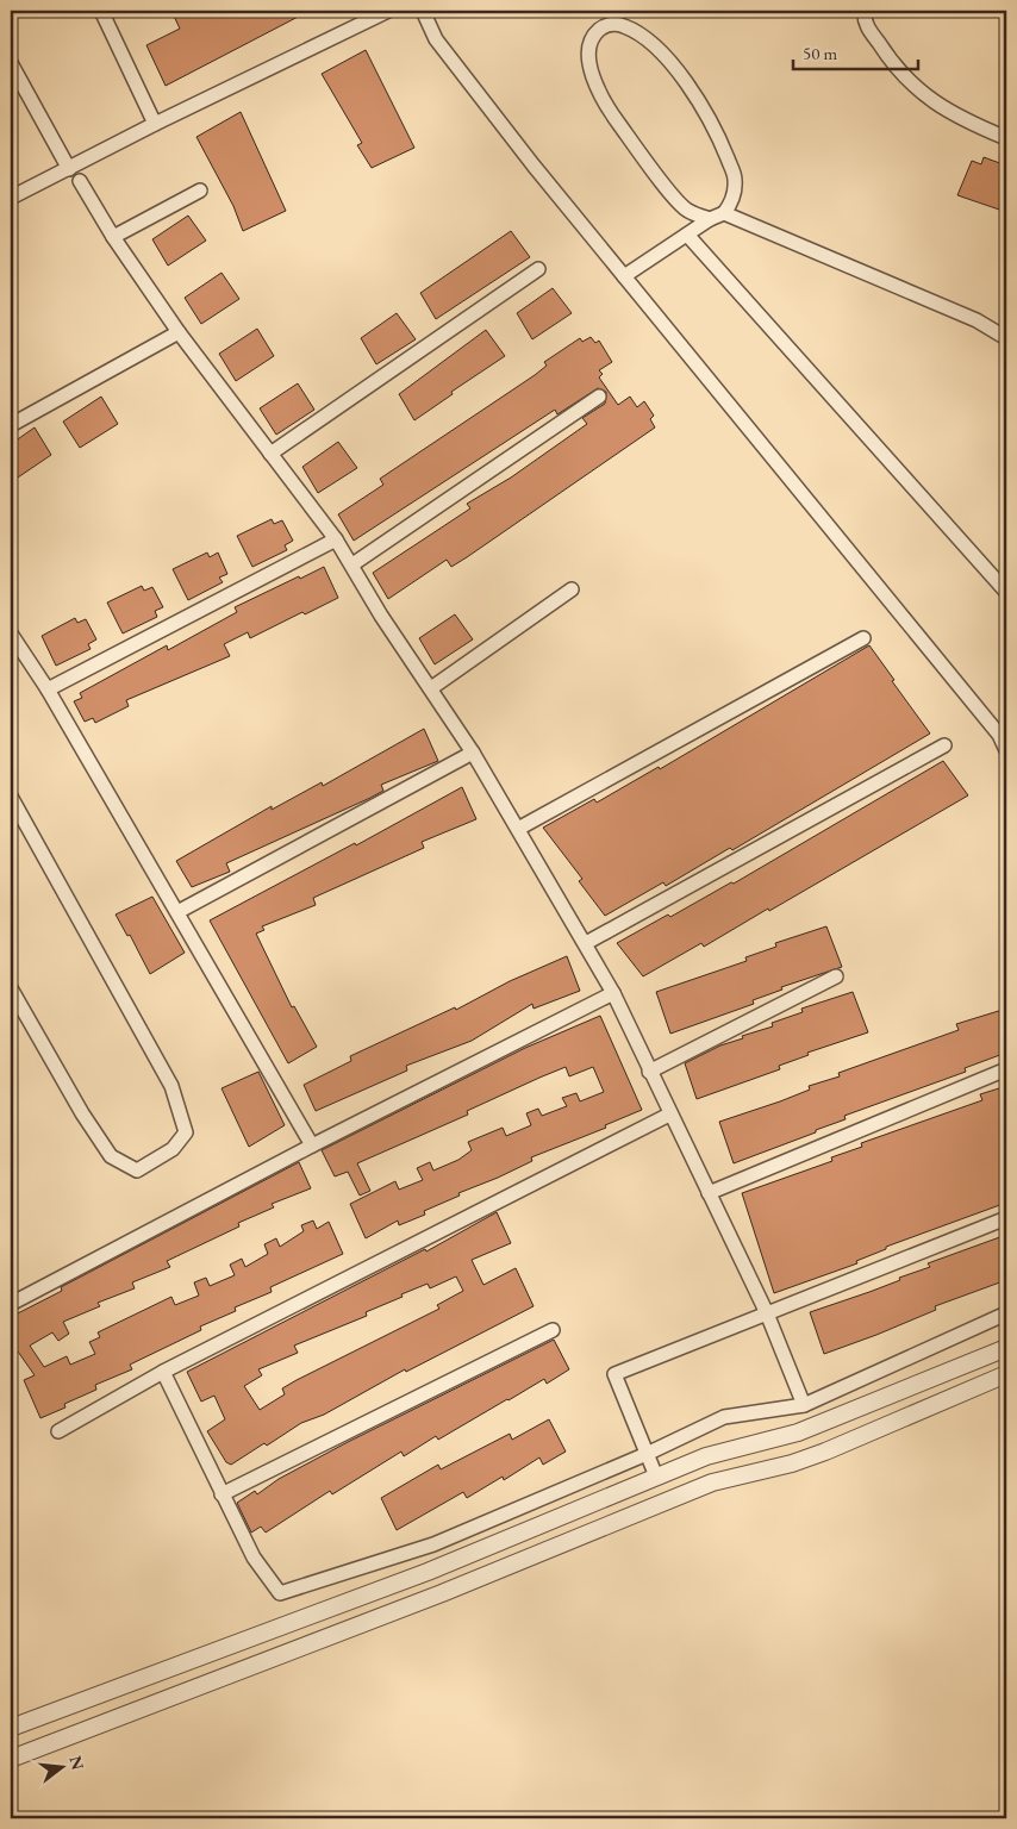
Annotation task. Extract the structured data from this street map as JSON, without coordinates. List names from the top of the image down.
{
  "scale_bar": "50 m",
  "north": "right"
}
